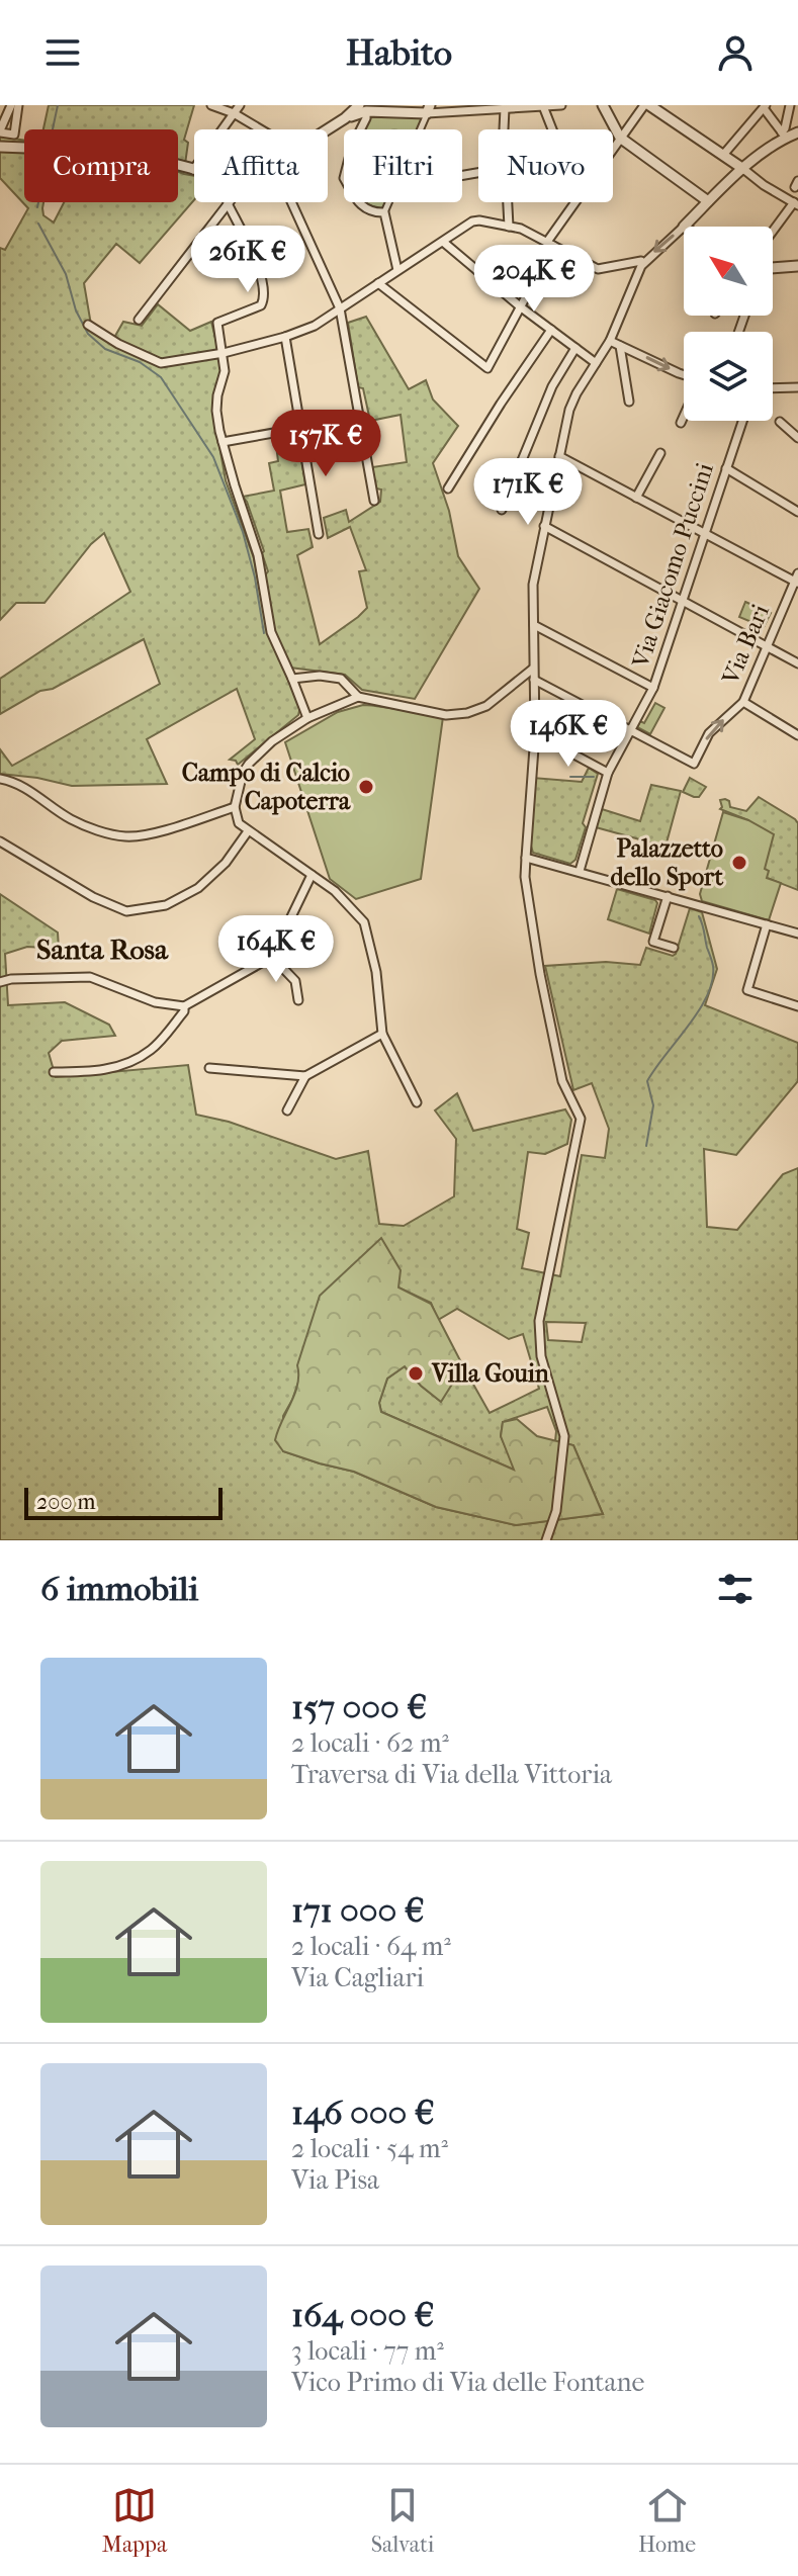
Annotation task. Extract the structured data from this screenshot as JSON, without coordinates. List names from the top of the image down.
{
  "streets": {
    "street": ["Via Giacomo Puccini", "Via Bari"]
  },
  "crossings": [
    ["Via Giacomo Puccini", "Via Bari"]
  ],
  "districts": ["Santa Rosa"],
  "places": ["Campo di Calcio Capoterra", "Palazzetto dello Sport", "Villa Gouin"],
  "scale_bar": "200 m",
  "north": "top left",
  "page": {
    "header": "Habito",
    "chip": [
      "Compra",
      "Affitta",
      "Filtri",
      "Nuovo"
    ],
    "price": [
      "261K €",
      "204K €",
      "157K €",
      "171K €",
      "146K €",
      "164K €"
    ],
    "scale": "200 m",
    "heading": "6 immobili",
    "list": [
      {
        "name": "157 000 €",
        "note": "2 locali · 62 m² · Traversa di Via della Vittoria"
      },
      {
        "name": "171 000 €",
        "note": "2 locali · 64 m² · Via Cagliari"
      },
      {
        "name": "146 000 €",
        "note": "2 locali · 54 m² · Via Pisa"
      },
      {
        "name": "164 000 €",
        "note": "3 locali · 77 m² · Vico Primo di Via delle Fontane"
      }
    ],
    "tabs": ["Mappa", "Salvati", "Home"]
  }
}
